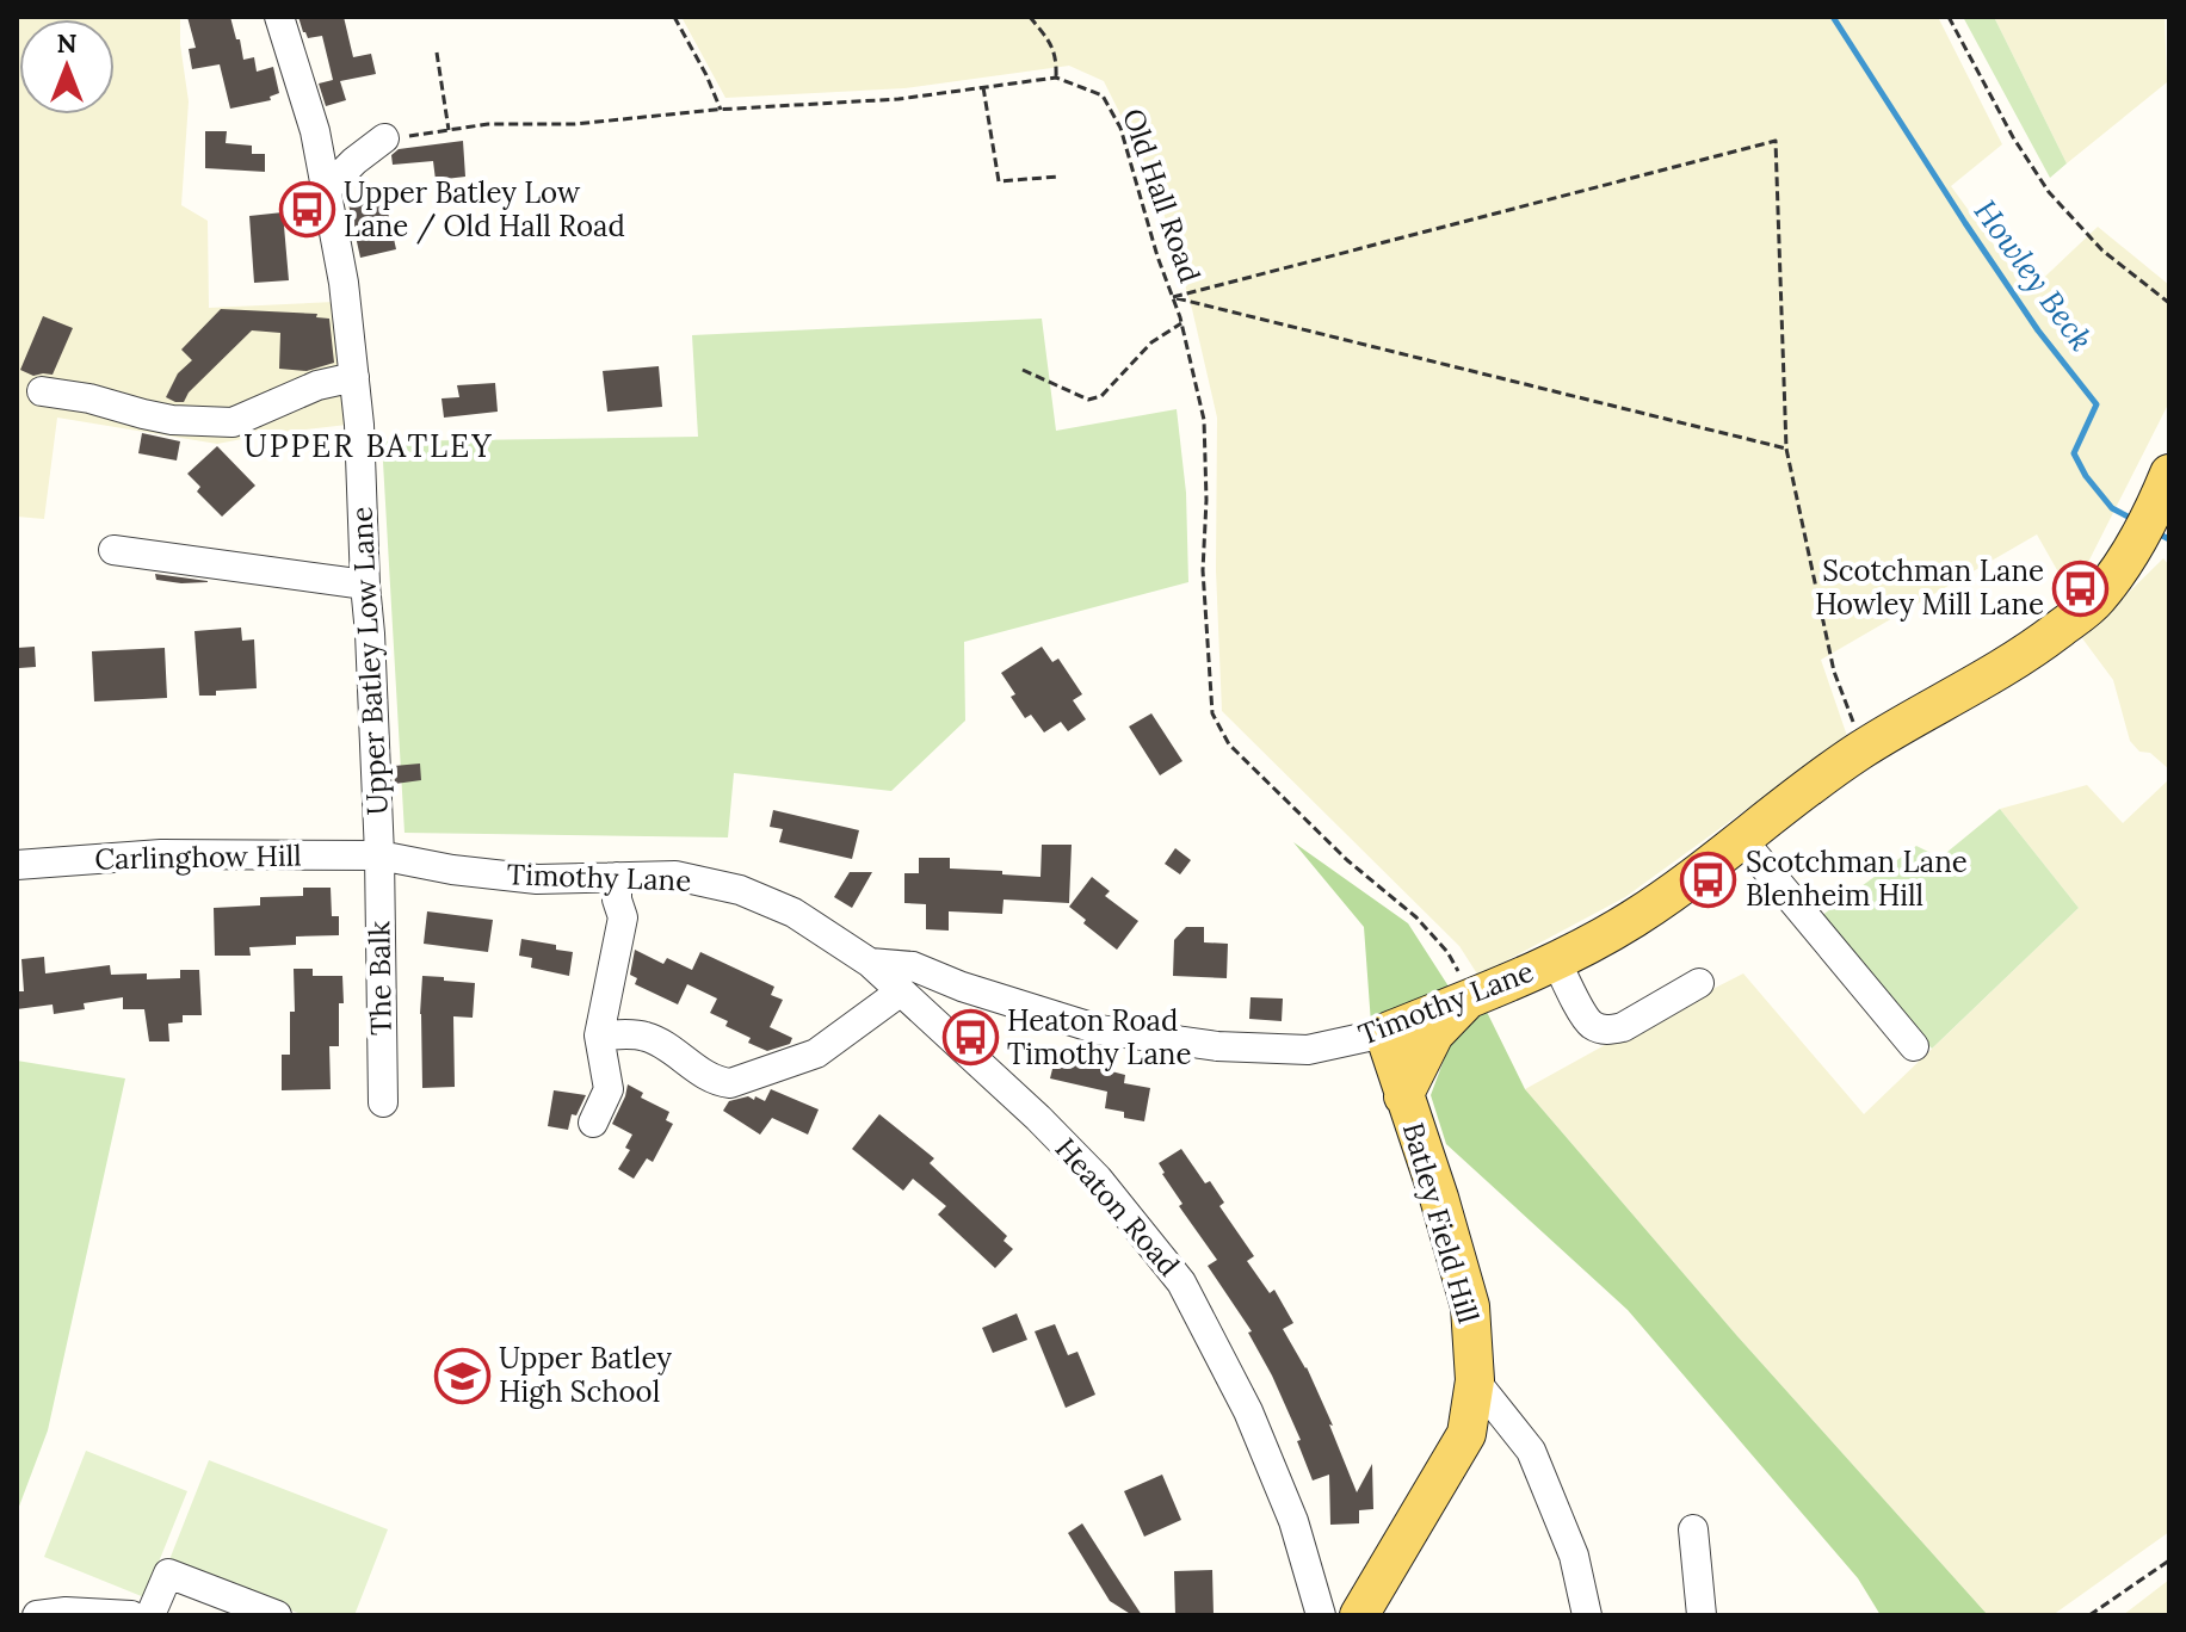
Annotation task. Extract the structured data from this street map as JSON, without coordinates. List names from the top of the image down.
{
  "streets": {
    "main road": ["Timothy Lane", "Batley Field Hill"],
    "street": [
      "Upper Batley Low Lane",
      "Carlinghow Hill",
      "The Balk",
      "Heaton Road"
    ],
    "path": ["Old Hall Road"]
  },
  "crossings": [
    ["Old Hall Road", "Timothy Lane"],
    ["Upper Batley Low Lane", "Carlinghow Hill"],
    ["Upper Batley Low Lane", "Timothy Lane"],
    ["Upper Batley Low Lane", "The Balk"],
    ["Carlinghow Hill", "Timothy Lane"],
    ["Carlinghow Hill", "The Balk"],
    ["Timothy Lane", "The Balk"],
    ["Timothy Lane", "Heaton Road"],
    ["Timothy Lane", "Batley Field Hill"]
  ],
  "districts": ["UPPER BATLEY"],
  "water": ["Howley Beck"],
  "places": {
    "bus stop": [
      "Upper Batley Low Lane / Old Hall Road",
      "Scotchman Lane Howley Mill Lane",
      "Scotchman Lane Blenheim Hill",
      "Heaton Road Timothy Lane"
    ],
    "school or university": ["Upper Batley High School"]
  },
  "north": "top"
}
